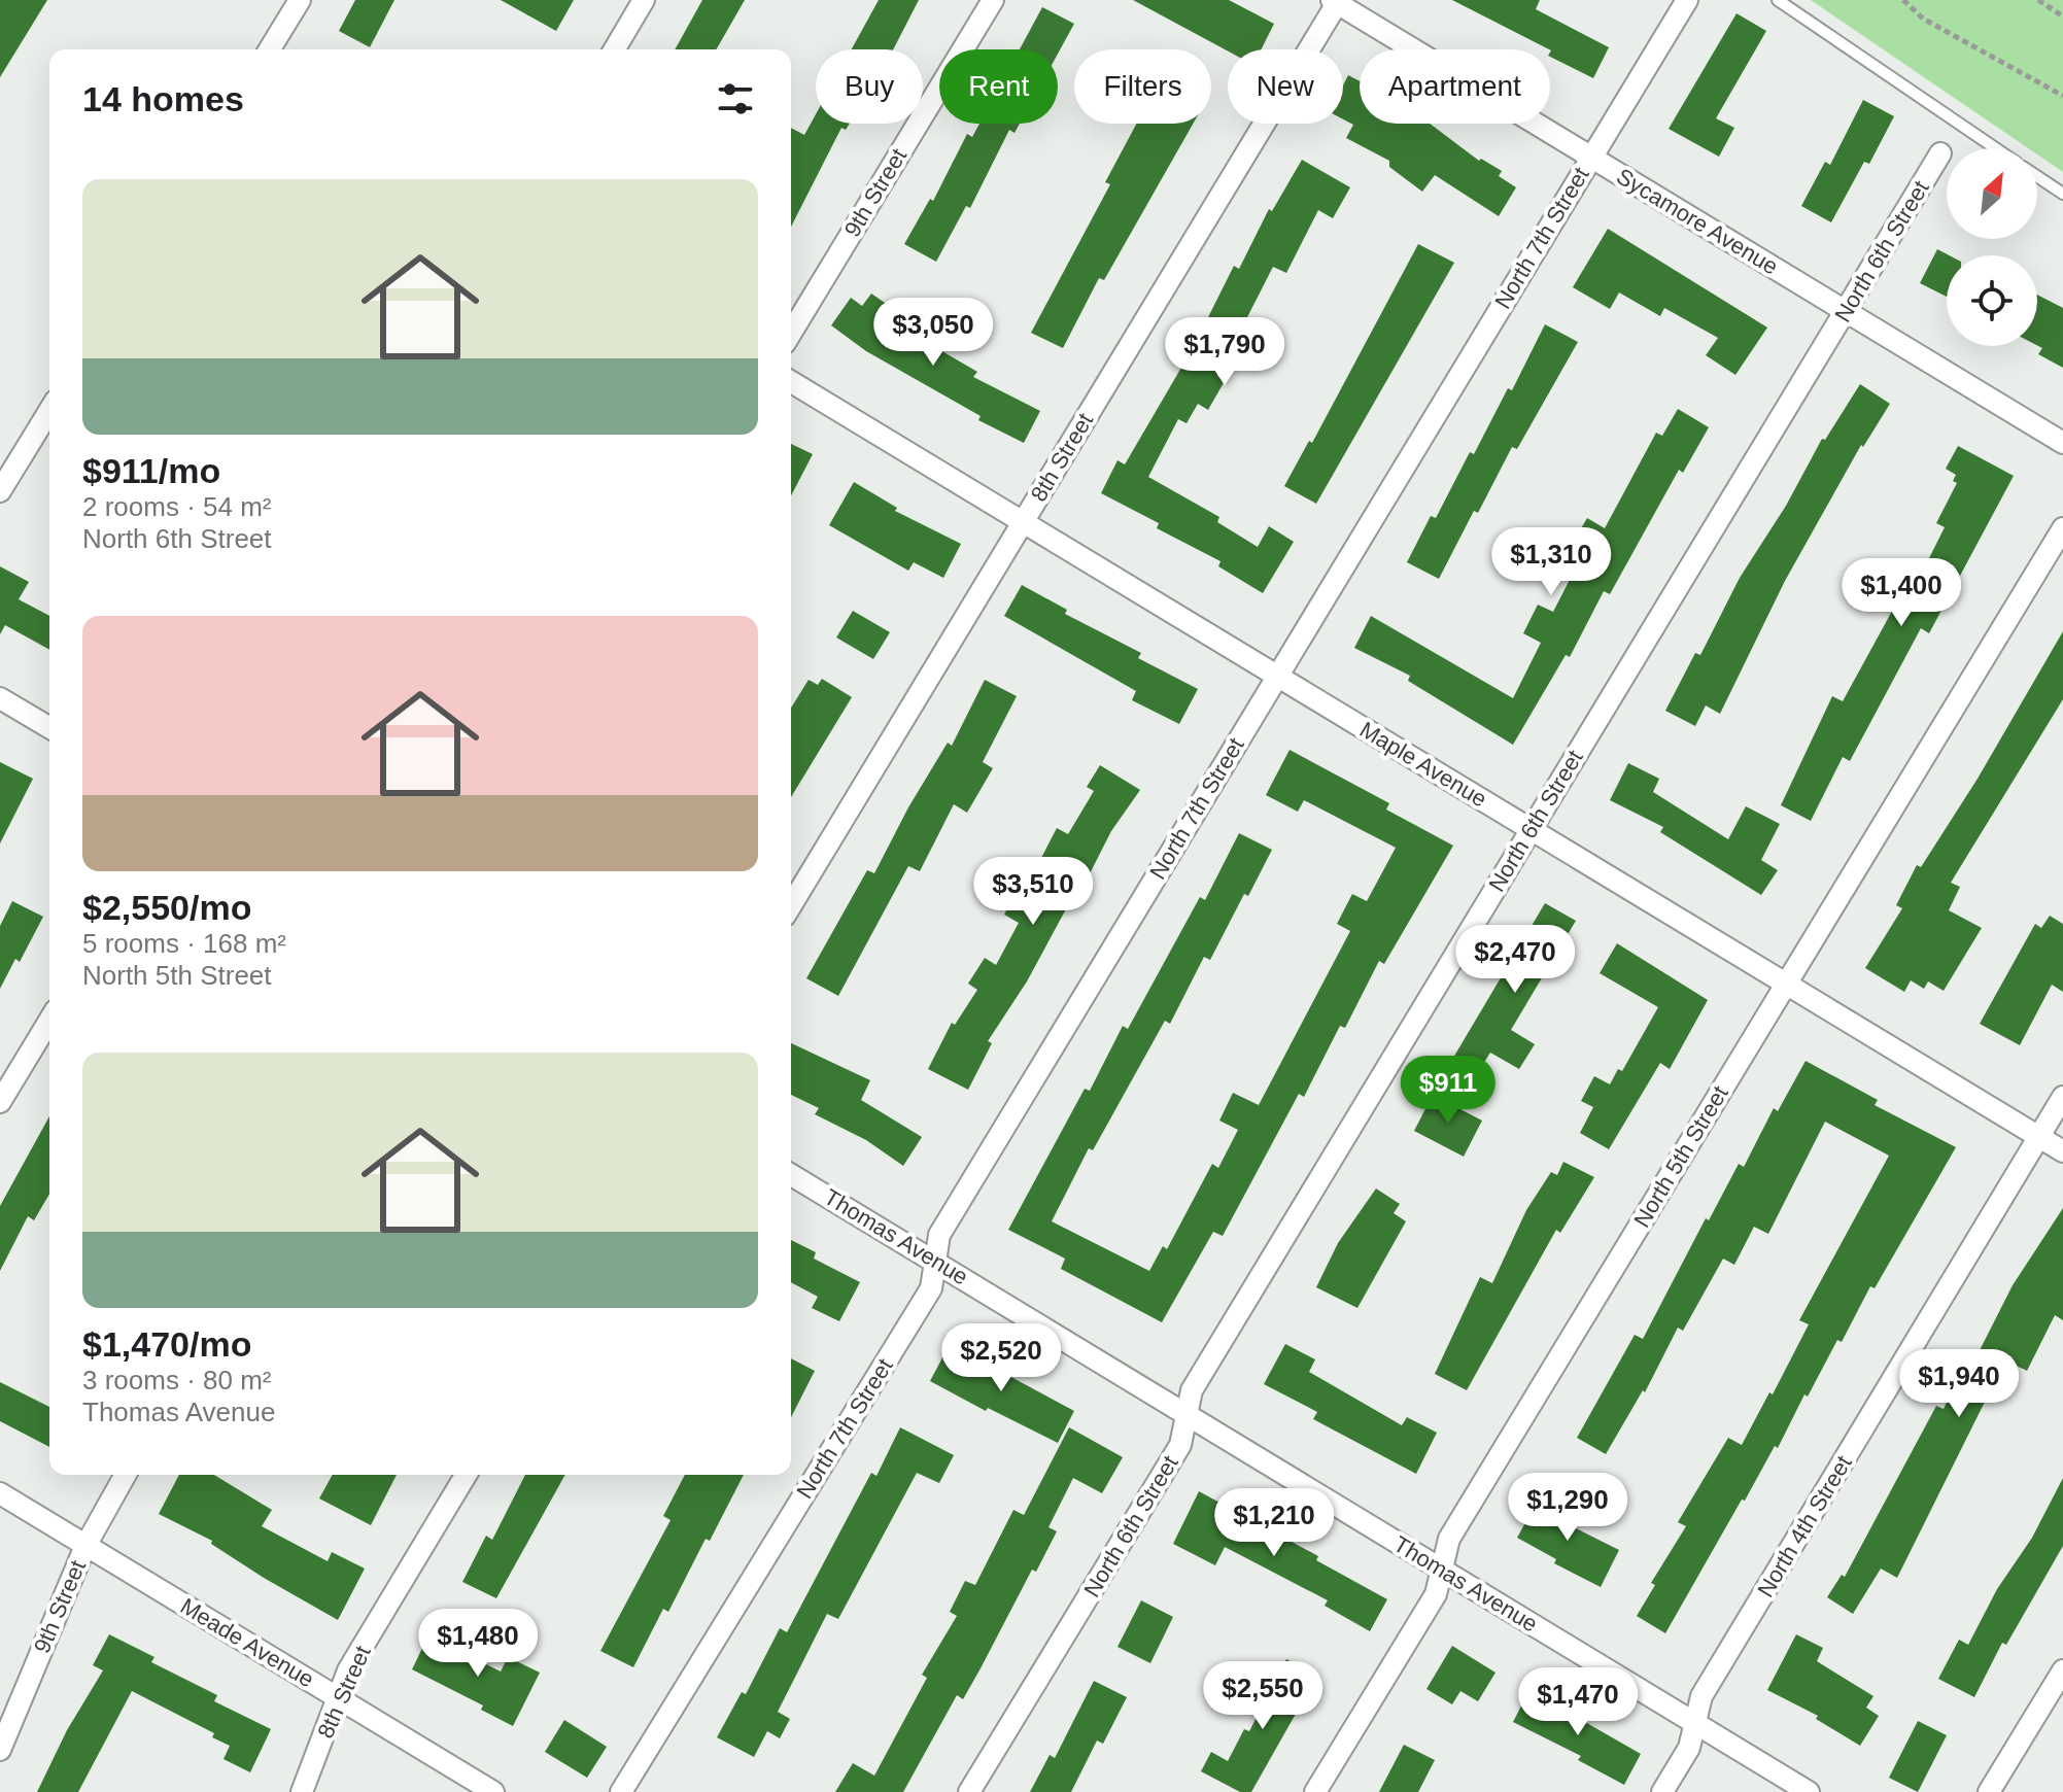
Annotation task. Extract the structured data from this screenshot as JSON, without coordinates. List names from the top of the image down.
{
  "streets": {
    "street": [
      "9th Street",
      "Sycamore Avenue",
      "North 7th Street",
      "North 6th Street",
      "8th Street",
      "Maple Avenue",
      "North 5th Street",
      "Thomas Avenue",
      "North 4th Street",
      "Meade Avenue"
    ]
  },
  "crossings": [
    ["9th Street", "Meade Avenue"],
    ["Sycamore Avenue", "North 7th Street"],
    ["Sycamore Avenue", "North 6th Street"],
    ["Sycamore Avenue", "8th Street"],
    ["North 7th Street", "Maple Avenue"],
    ["North 7th Street", "Thomas Avenue"],
    ["North 6th Street", "Maple Avenue"],
    ["North 6th Street", "Thomas Avenue"],
    ["8th Street", "Maple Avenue"],
    ["8th Street", "Meade Avenue"],
    ["Maple Avenue", "North 5th Street"],
    ["Maple Avenue", "North 4th Street"],
    ["North 5th Street", "Thomas Avenue"],
    ["Thomas Avenue", "North 4th Street"]
  ],
  "north": "top right",
  "page": {
    "chip": [
      "Buy",
      "Rent",
      "Filters",
      "New",
      "Apartment"
    ],
    "heading": "14 homes",
    "list": [
      {
        "name": "$911/mo",
        "note": "2 rooms · 54 m² · North 6th Street"
      },
      {
        "name": "$2,550/mo",
        "note": "5 rooms · 168 m² · North 5th Street"
      },
      {
        "name": "$1,470/mo",
        "note": "3 rooms · 80 m² · Thomas Avenue"
      }
    ],
    "price": [
      "$3,050",
      "$1,790",
      "$1,310",
      "$1,400",
      "$3,510",
      "$2,470",
      "$911",
      "$2,520",
      "$1,940",
      "$1,290",
      "$1,210",
      "$1,480",
      "$2,550",
      "$1,470"
    ]
  }
}
